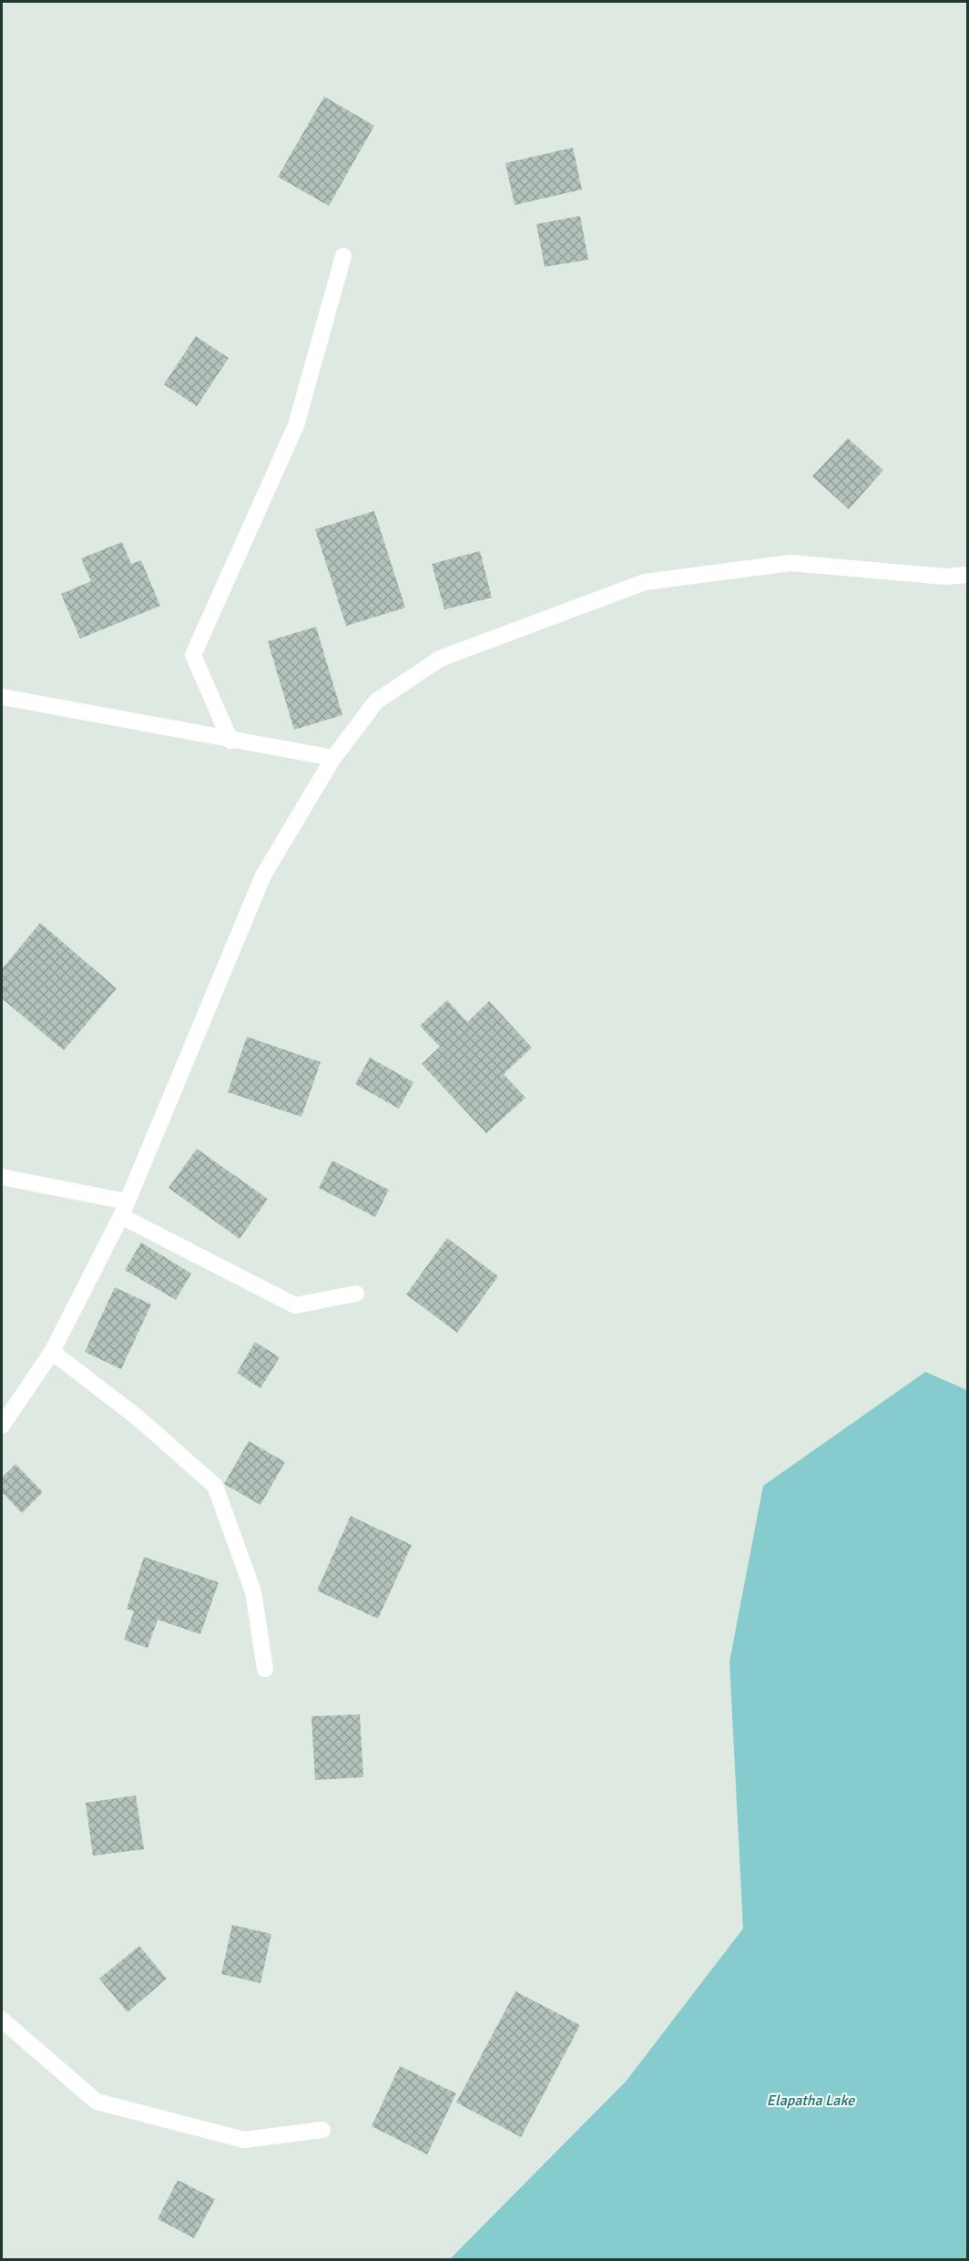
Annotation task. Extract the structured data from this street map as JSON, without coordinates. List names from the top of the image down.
{
  "water": ["Elapatha Lake"]
}
